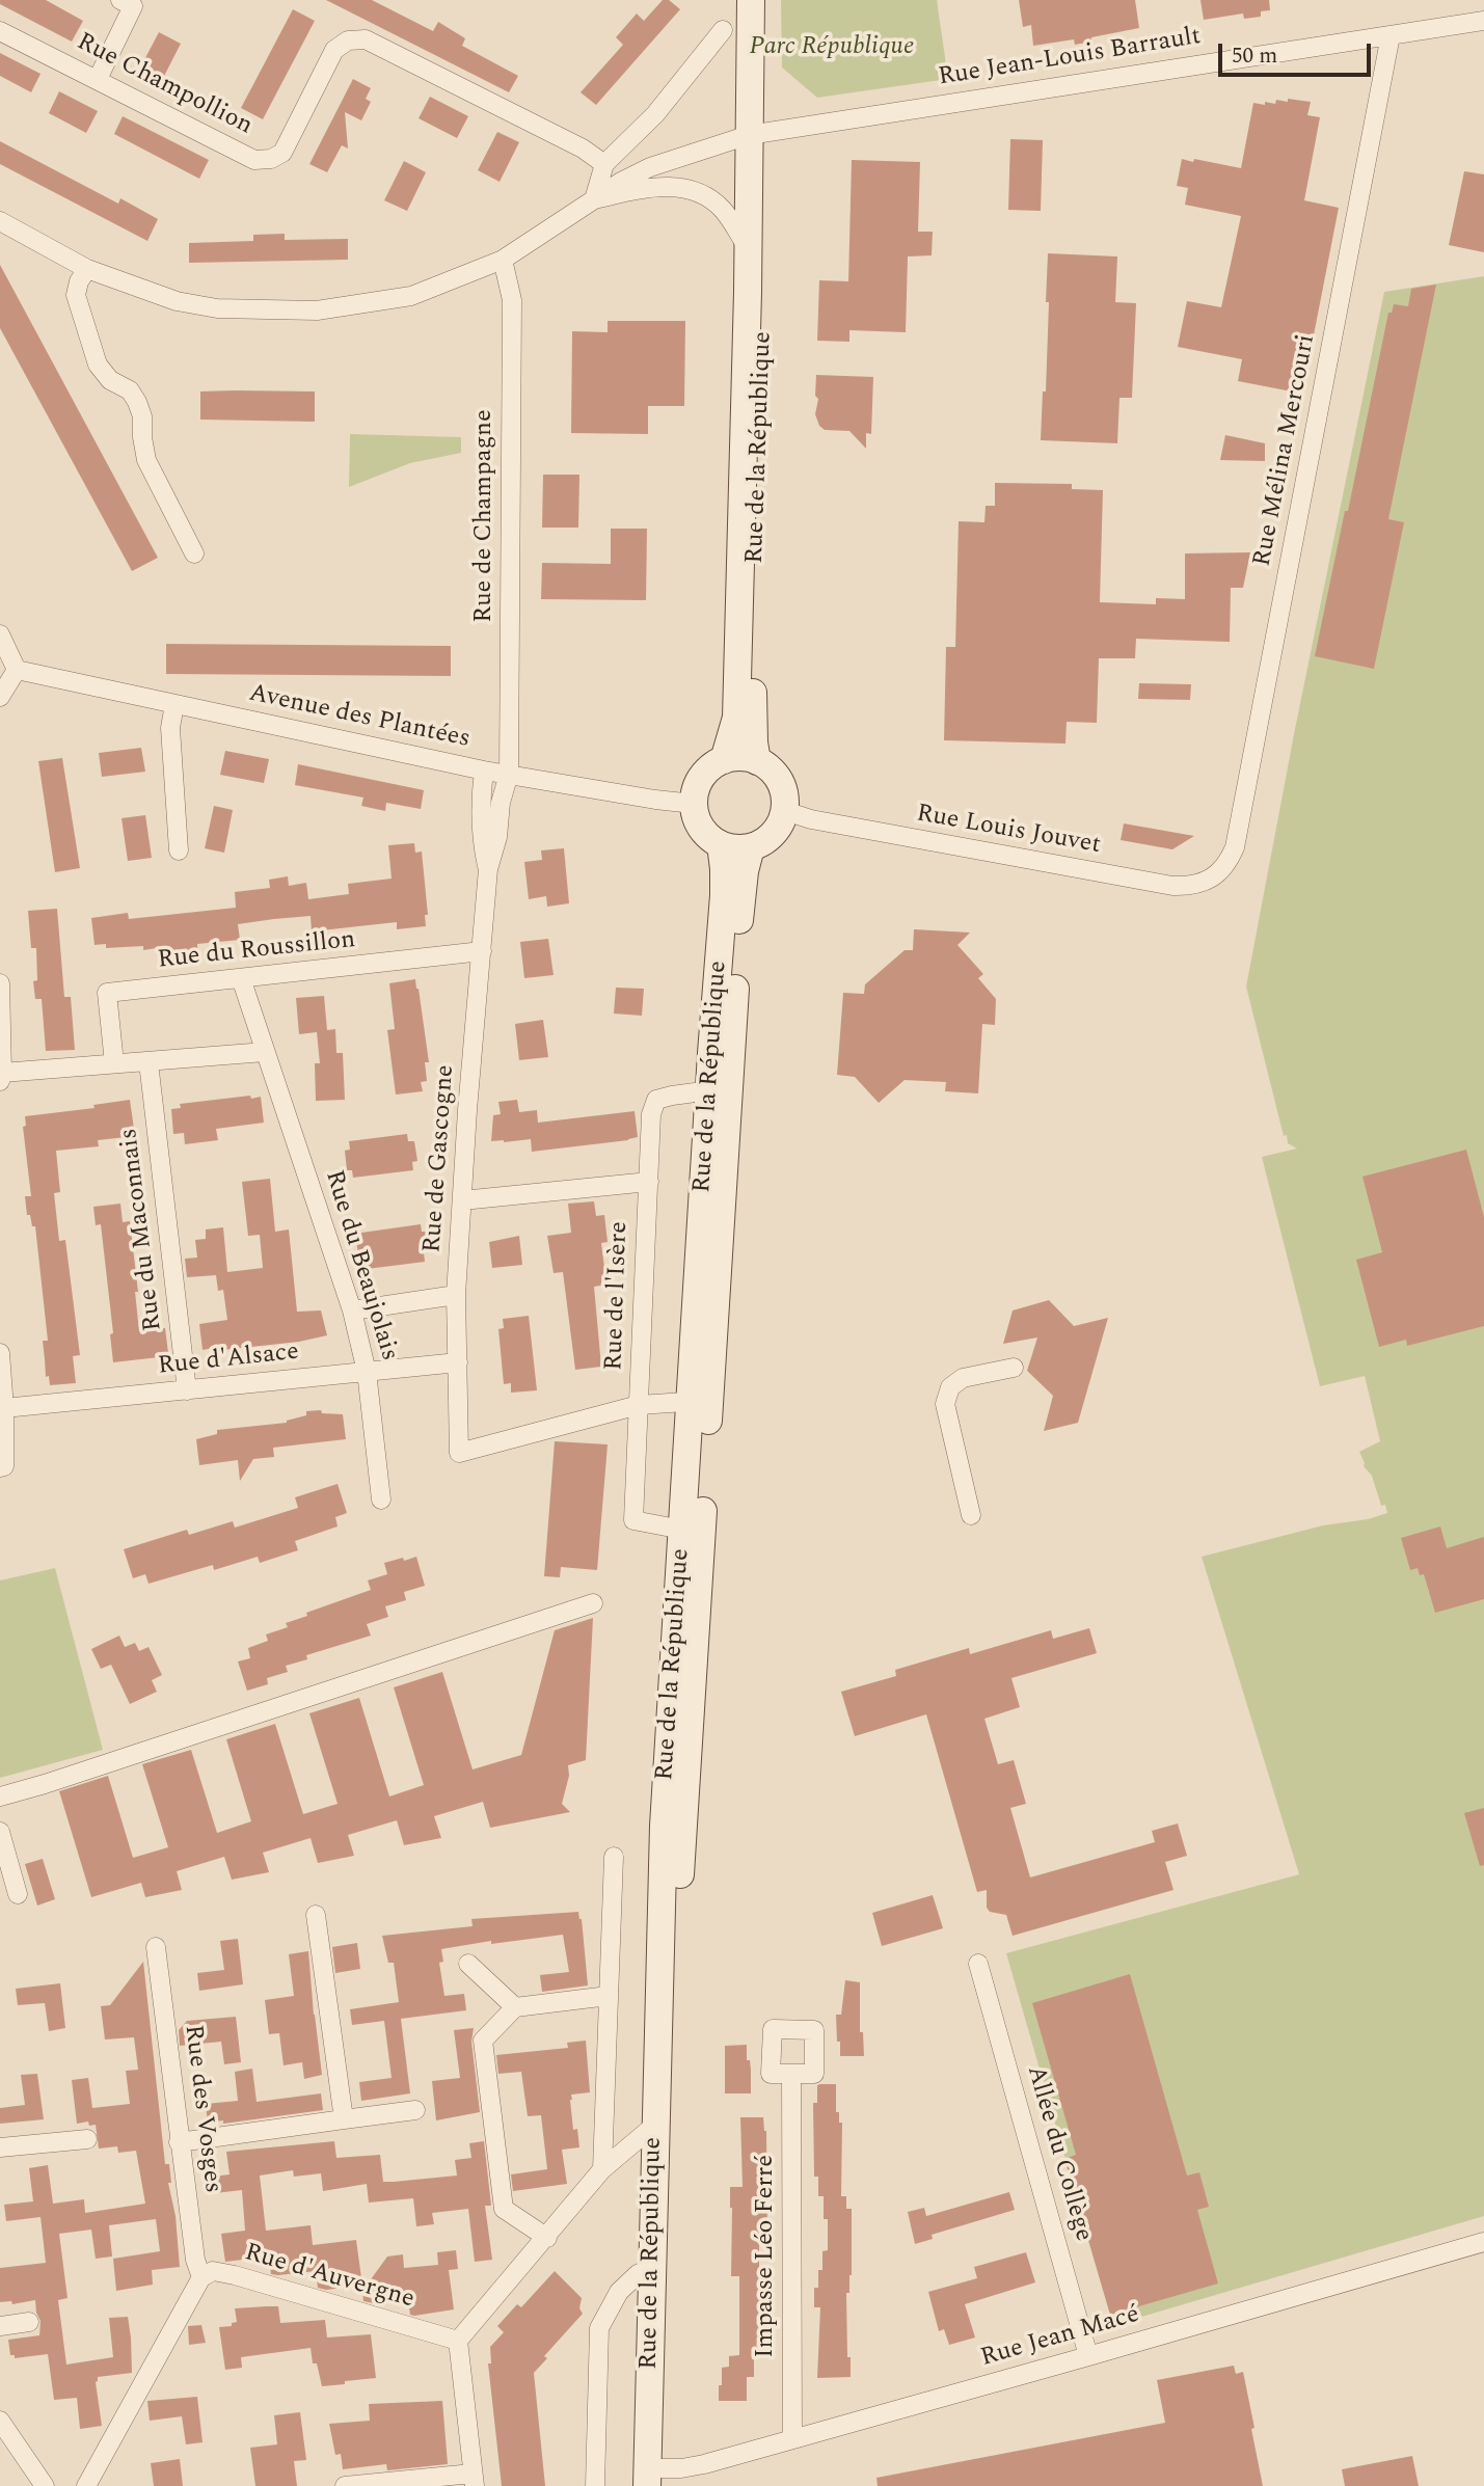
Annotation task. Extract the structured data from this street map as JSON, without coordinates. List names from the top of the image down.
{
  "streets": {
    "main road": ["Rue de la République"],
    "street": [
      "Rue Jean-Louis Barrault",
      "Rue Champollion",
      "Rue Mélina Mercouri",
      "Rue de Champagne",
      "Avenue des Plantées",
      "Rue Louis Jouvet",
      "Rue du Roussillon",
      "Rue de Gascogne",
      "Rue du Maconnais",
      "Rue du Beaujolais",
      "Rue de l'Isère",
      "Rue d'Alsace",
      "Rue des Vosges",
      "Allée du Collège",
      "Impasse Léo Ferré",
      "Rue d'Auvergne",
      "Rue Jean Macé"
    ]
  },
  "crossings": [
    ["Rue Jean-Louis Barrault", "Rue de la République"],
    ["Rue Jean-Louis Barrault", "Rue Mélina Mercouri"],
    ["Rue Jean-Louis Barrault", "Rue de Champagne"],
    ["Rue de la République", "Avenue des Plantées"],
    ["Rue de la République", "Rue Louis Jouvet"],
    ["Rue de la République", "Rue de l'Isère"],
    ["Rue de la République", "Rue Jean Macé"],
    ["Rue Mélina Mercouri", "Rue Louis Jouvet"],
    ["Rue de Champagne", "Avenue des Plantées"],
    ["Rue de Champagne", "Rue de Gascogne"],
    ["Avenue des Plantées", "Rue Louis Jouvet"],
    ["Avenue des Plantées", "Rue de Gascogne"],
    ["Rue du Roussillon", "Rue de Gascogne"],
    ["Rue du Roussillon", "Rue du Beaujolais"],
    ["Rue de Gascogne", "Rue de l'Isère"],
    ["Rue de Gascogne", "Rue d'Alsace"],
    ["Rue du Maconnais", "Rue d'Alsace"],
    ["Rue du Beaujolais", "Rue d'Alsace"],
    ["Rue des Vosges", "Rue d'Auvergne"],
    ["Allée du Collège", "Rue Jean Macé"],
    ["Impasse Léo Ferré", "Rue Jean Macé"]
  ],
  "parks": ["Parc République"],
  "scale_bar": "50 m"
}
